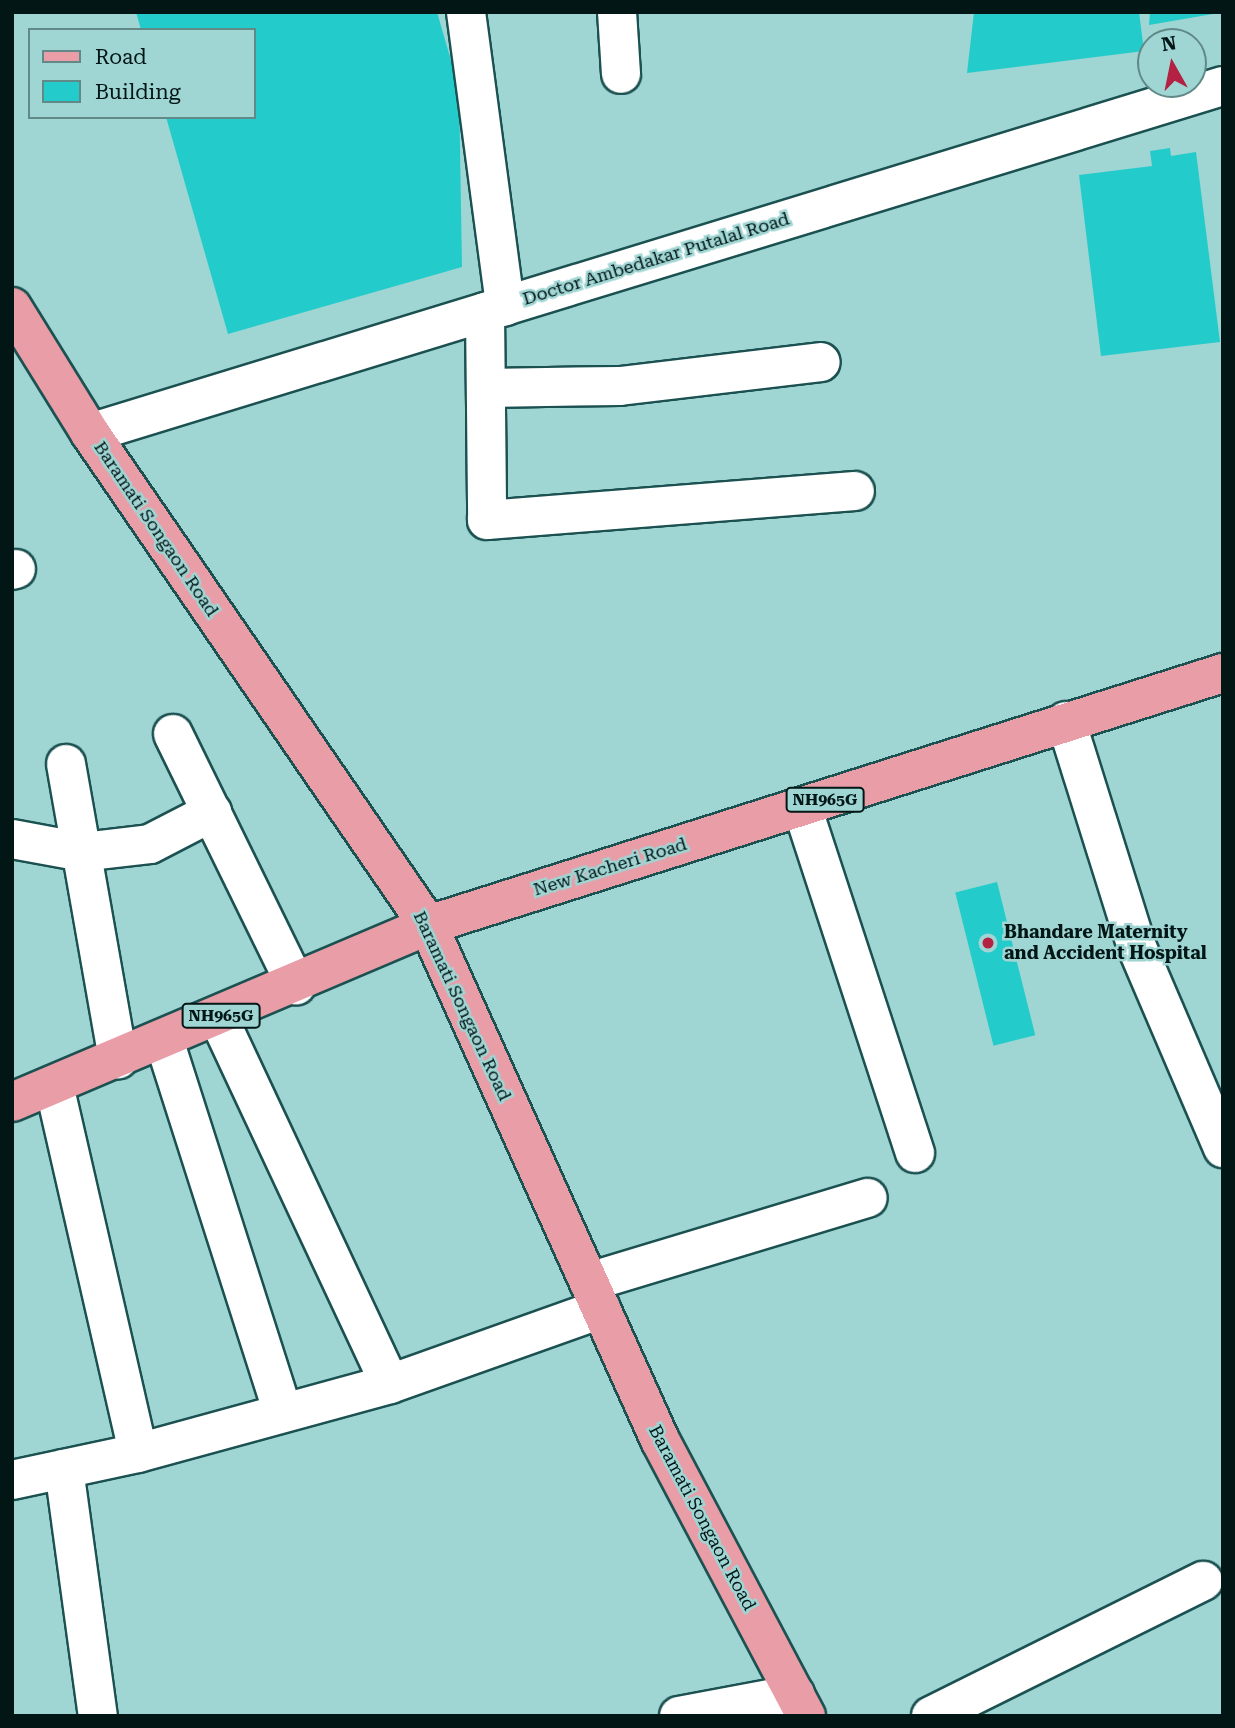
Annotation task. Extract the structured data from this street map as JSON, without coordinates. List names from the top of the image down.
{
  "streets": {
    "main road": ["Baramati Songaon Road", "NH965G", "New Kacheri Road"],
    "street": ["Doctor Ambedakar Putalal Road"]
  },
  "crossings": [
    ["Doctor Ambedakar Putalal Road", "Baramati Songaon Road"],
    ["Baramati Songaon Road", "New Kacheri Road"]
  ],
  "places": ["Bhandare Maternity and Accident Hospital"],
  "legend": ["Road", "Building"],
  "north": "top"
}
